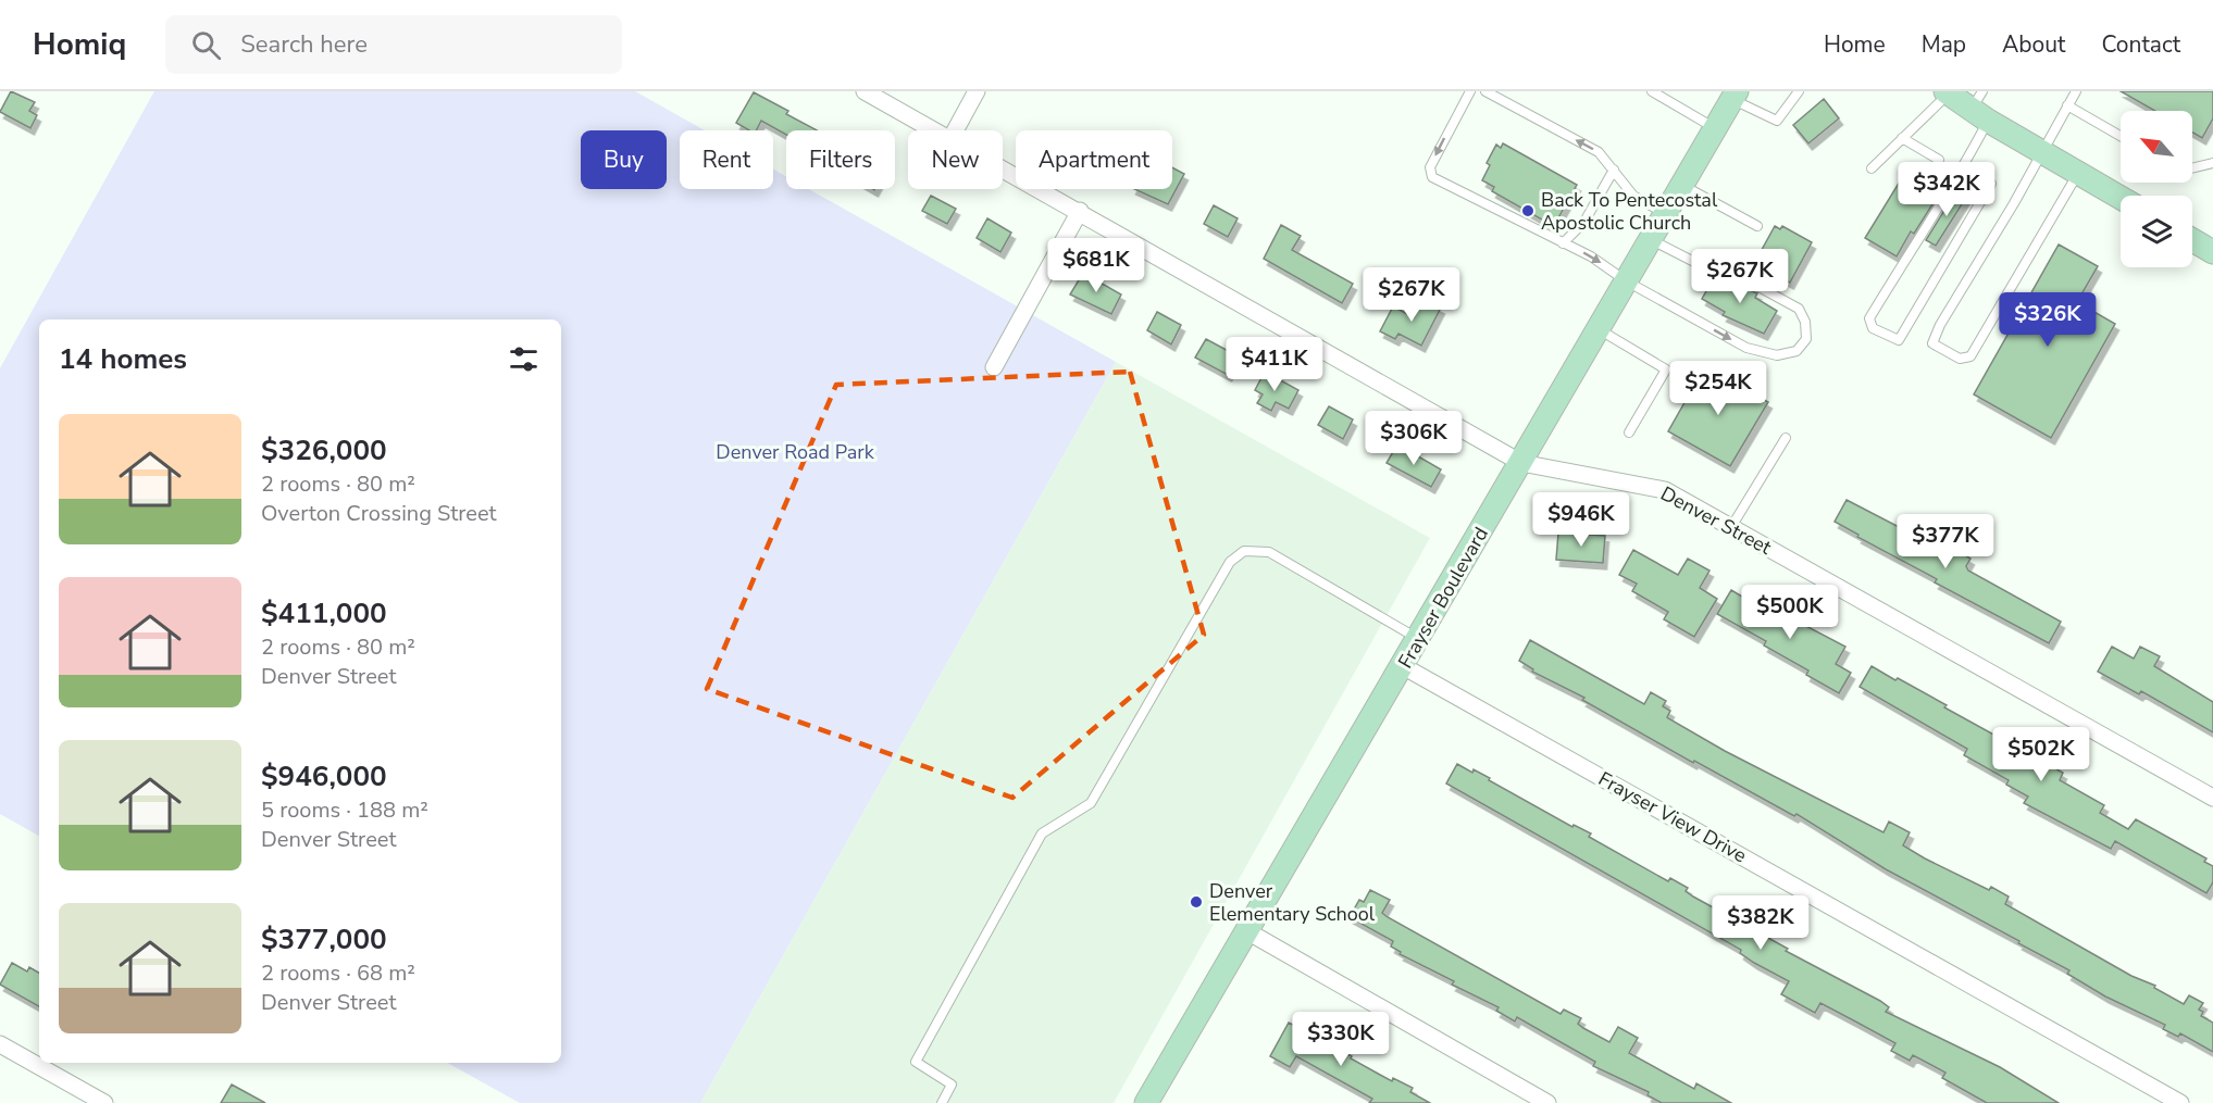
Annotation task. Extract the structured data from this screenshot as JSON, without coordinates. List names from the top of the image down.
{
  "streets": {
    "main road": ["Frayser Boulevard"],
    "street": ["Denver Street", "Frayser View Drive"]
  },
  "crossings": [
    ["Denver Street", "Frayser Boulevard"],
    ["Frayser Boulevard", "Frayser View Drive"]
  ],
  "parks": ["Denver Road Park"],
  "places": ["Back To Pentecostal Apostolic Church", "Denver Elementary School"],
  "north": "top left",
  "page": {
    "header": "Homiq",
    "search": "Search here",
    "nav": [
      "Home",
      "Map",
      "About",
      "Contact"
    ],
    "chip": [
      "Buy",
      "Rent",
      "Filters",
      "New",
      "Apartment"
    ],
    "price": [
      "$342K",
      "$681K",
      "$267K",
      "$267K",
      "$326K",
      "$411K",
      "$254K",
      "$306K",
      "$946K",
      "$377K",
      "$500K",
      "$502K",
      "$382K",
      "$330K"
    ],
    "heading": "14 homes",
    "list": [
      {
        "name": "$326,000",
        "note": "2 rooms · 80 m² · Overton Crossing Street"
      },
      {
        "name": "$411,000",
        "note": "2 rooms · 80 m² · Denver Street"
      },
      {
        "name": "$946,000",
        "note": "5 rooms · 188 m² · Denver Street"
      },
      {
        "name": "$377,000",
        "note": "2 rooms · 68 m² · Denver Street"
      }
    ]
  }
}
